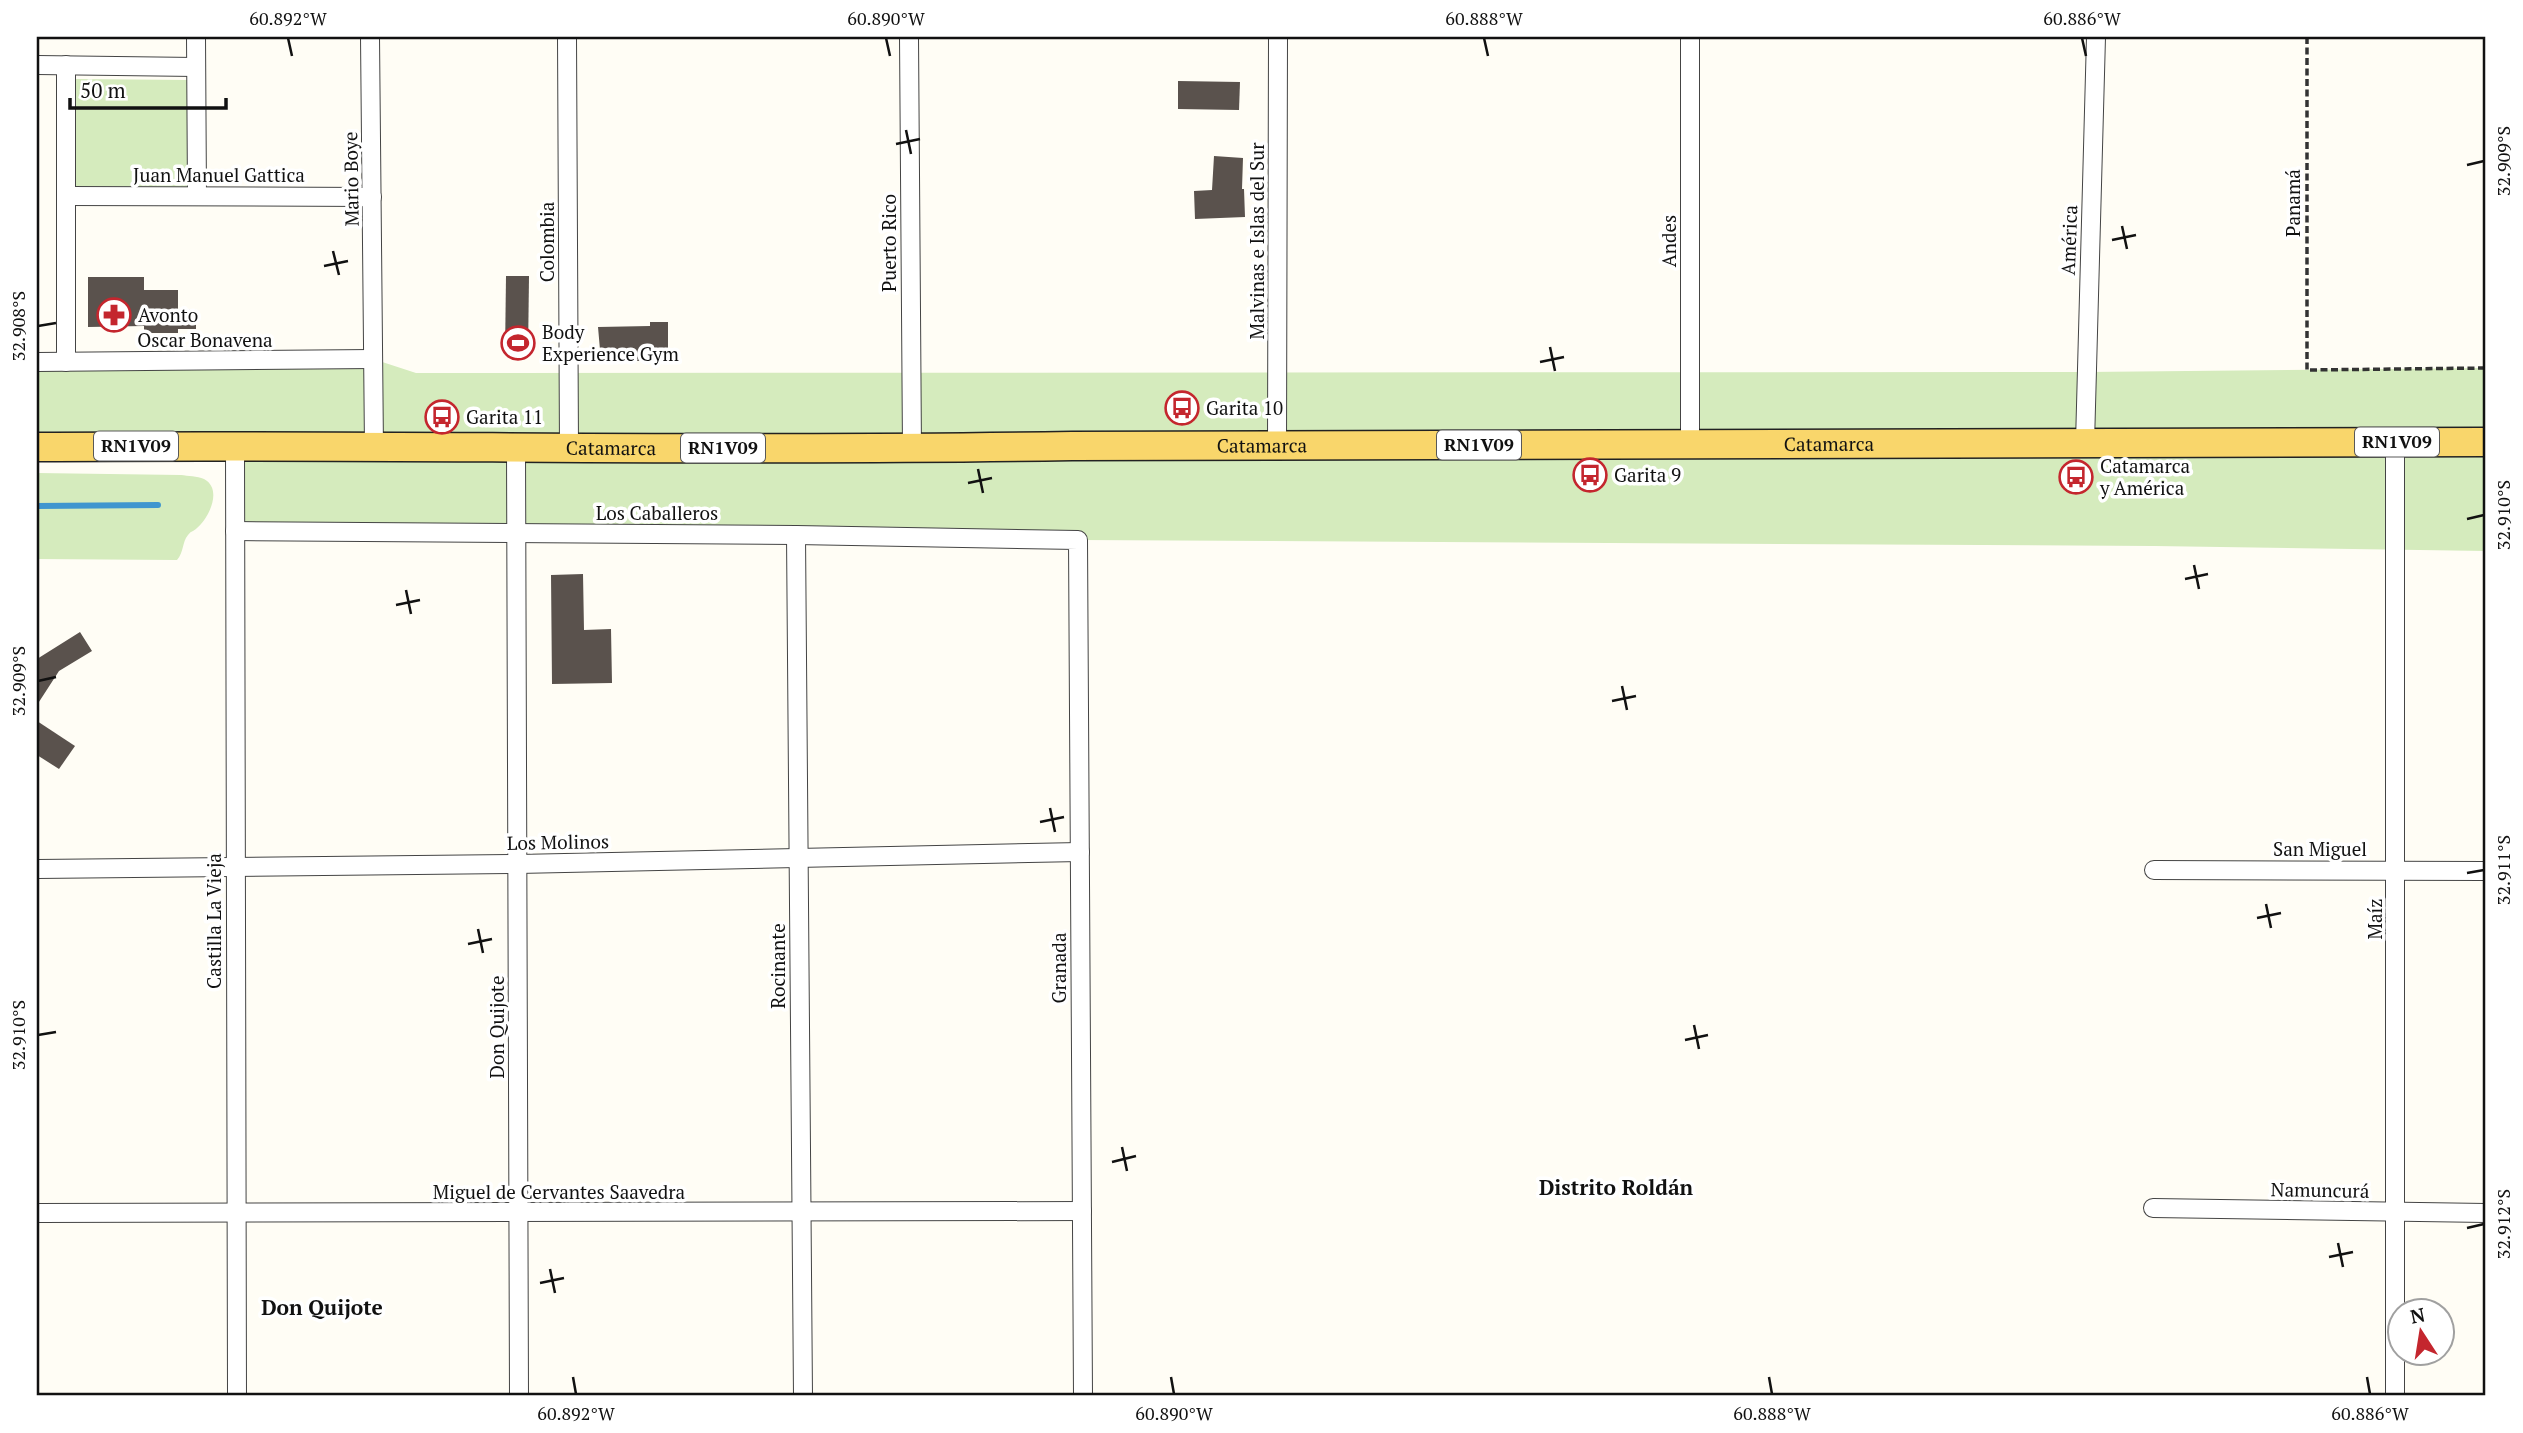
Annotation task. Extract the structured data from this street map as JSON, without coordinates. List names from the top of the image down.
{
  "streets": {
    "main road": ["RN1V09", "Catamarca"],
    "street": [
      "Juan Manuel Gattica",
      "Mario Boye",
      "América",
      "Malvinas e Islas del Sur",
      "Andes",
      "Colombia",
      "Puerto Rico",
      "Oscar Bonavena",
      "Los Caballeros",
      "Los Molinos",
      "San Miguel",
      "Maíz",
      "Castilla La Vieja",
      "Rocinante",
      "Granada",
      "Don Quijote",
      "Namuncurá",
      "Miguel de Cervantes Saavedra"
    ],
    "path": ["Panamá"]
  },
  "crossings": [
    ["Juan Manuel Gattica", "Mario Boye"],
    ["Mario Boye", "Oscar Bonavena"],
    ["Mario Boye", "Catamarca"],
    ["América", "Catamarca"],
    ["Malvinas e Islas del Sur", "Catamarca"],
    ["Andes", "Catamarca"],
    ["Colombia", "Catamarca"],
    ["Puerto Rico", "Catamarca"],
    ["Catamarca", "Maíz"],
    ["Catamarca", "Castilla La Vieja"],
    ["Catamarca", "Don Quijote"],
    ["Los Caballeros", "Castilla La Vieja"],
    ["Los Caballeros", "Rocinante"],
    ["Los Caballeros", "Granada"],
    ["Los Caballeros", "Don Quijote"],
    ["Los Molinos", "Castilla La Vieja"],
    ["Los Molinos", "Rocinante"],
    ["Los Molinos", "Granada"],
    ["Los Molinos", "Don Quijote"],
    ["San Miguel", "Maíz"],
    ["Maíz", "Namuncurá"],
    ["Castilla La Vieja", "Miguel de Cervantes Saavedra"],
    ["Rocinante", "Miguel de Cervantes Saavedra"],
    ["Granada", "Miguel de Cervantes Saavedra"],
    ["Don Quijote", "Miguel de Cervantes Saavedra"]
  ],
  "districts": ["Distrito Roldán", "Don Quijote"],
  "places": {
    "pharmacy": ["Avonto"],
    "sports": ["Body Experience Gym"],
    "bus stop": [
      "Garita 10",
      "Garita 11",
      "Garita 9",
      "Catamarca y América"
    ]
  },
  "scale_bar": "50 m",
  "north": "top",
  "coordinates": [
    "60.892°W",
    "60.890°W",
    "60.888°W",
    "60.886°W",
    "32.909°S",
    "32.908°S",
    "32.910°S",
    "32.911°S",
    "32.912°S"
  ]
}
